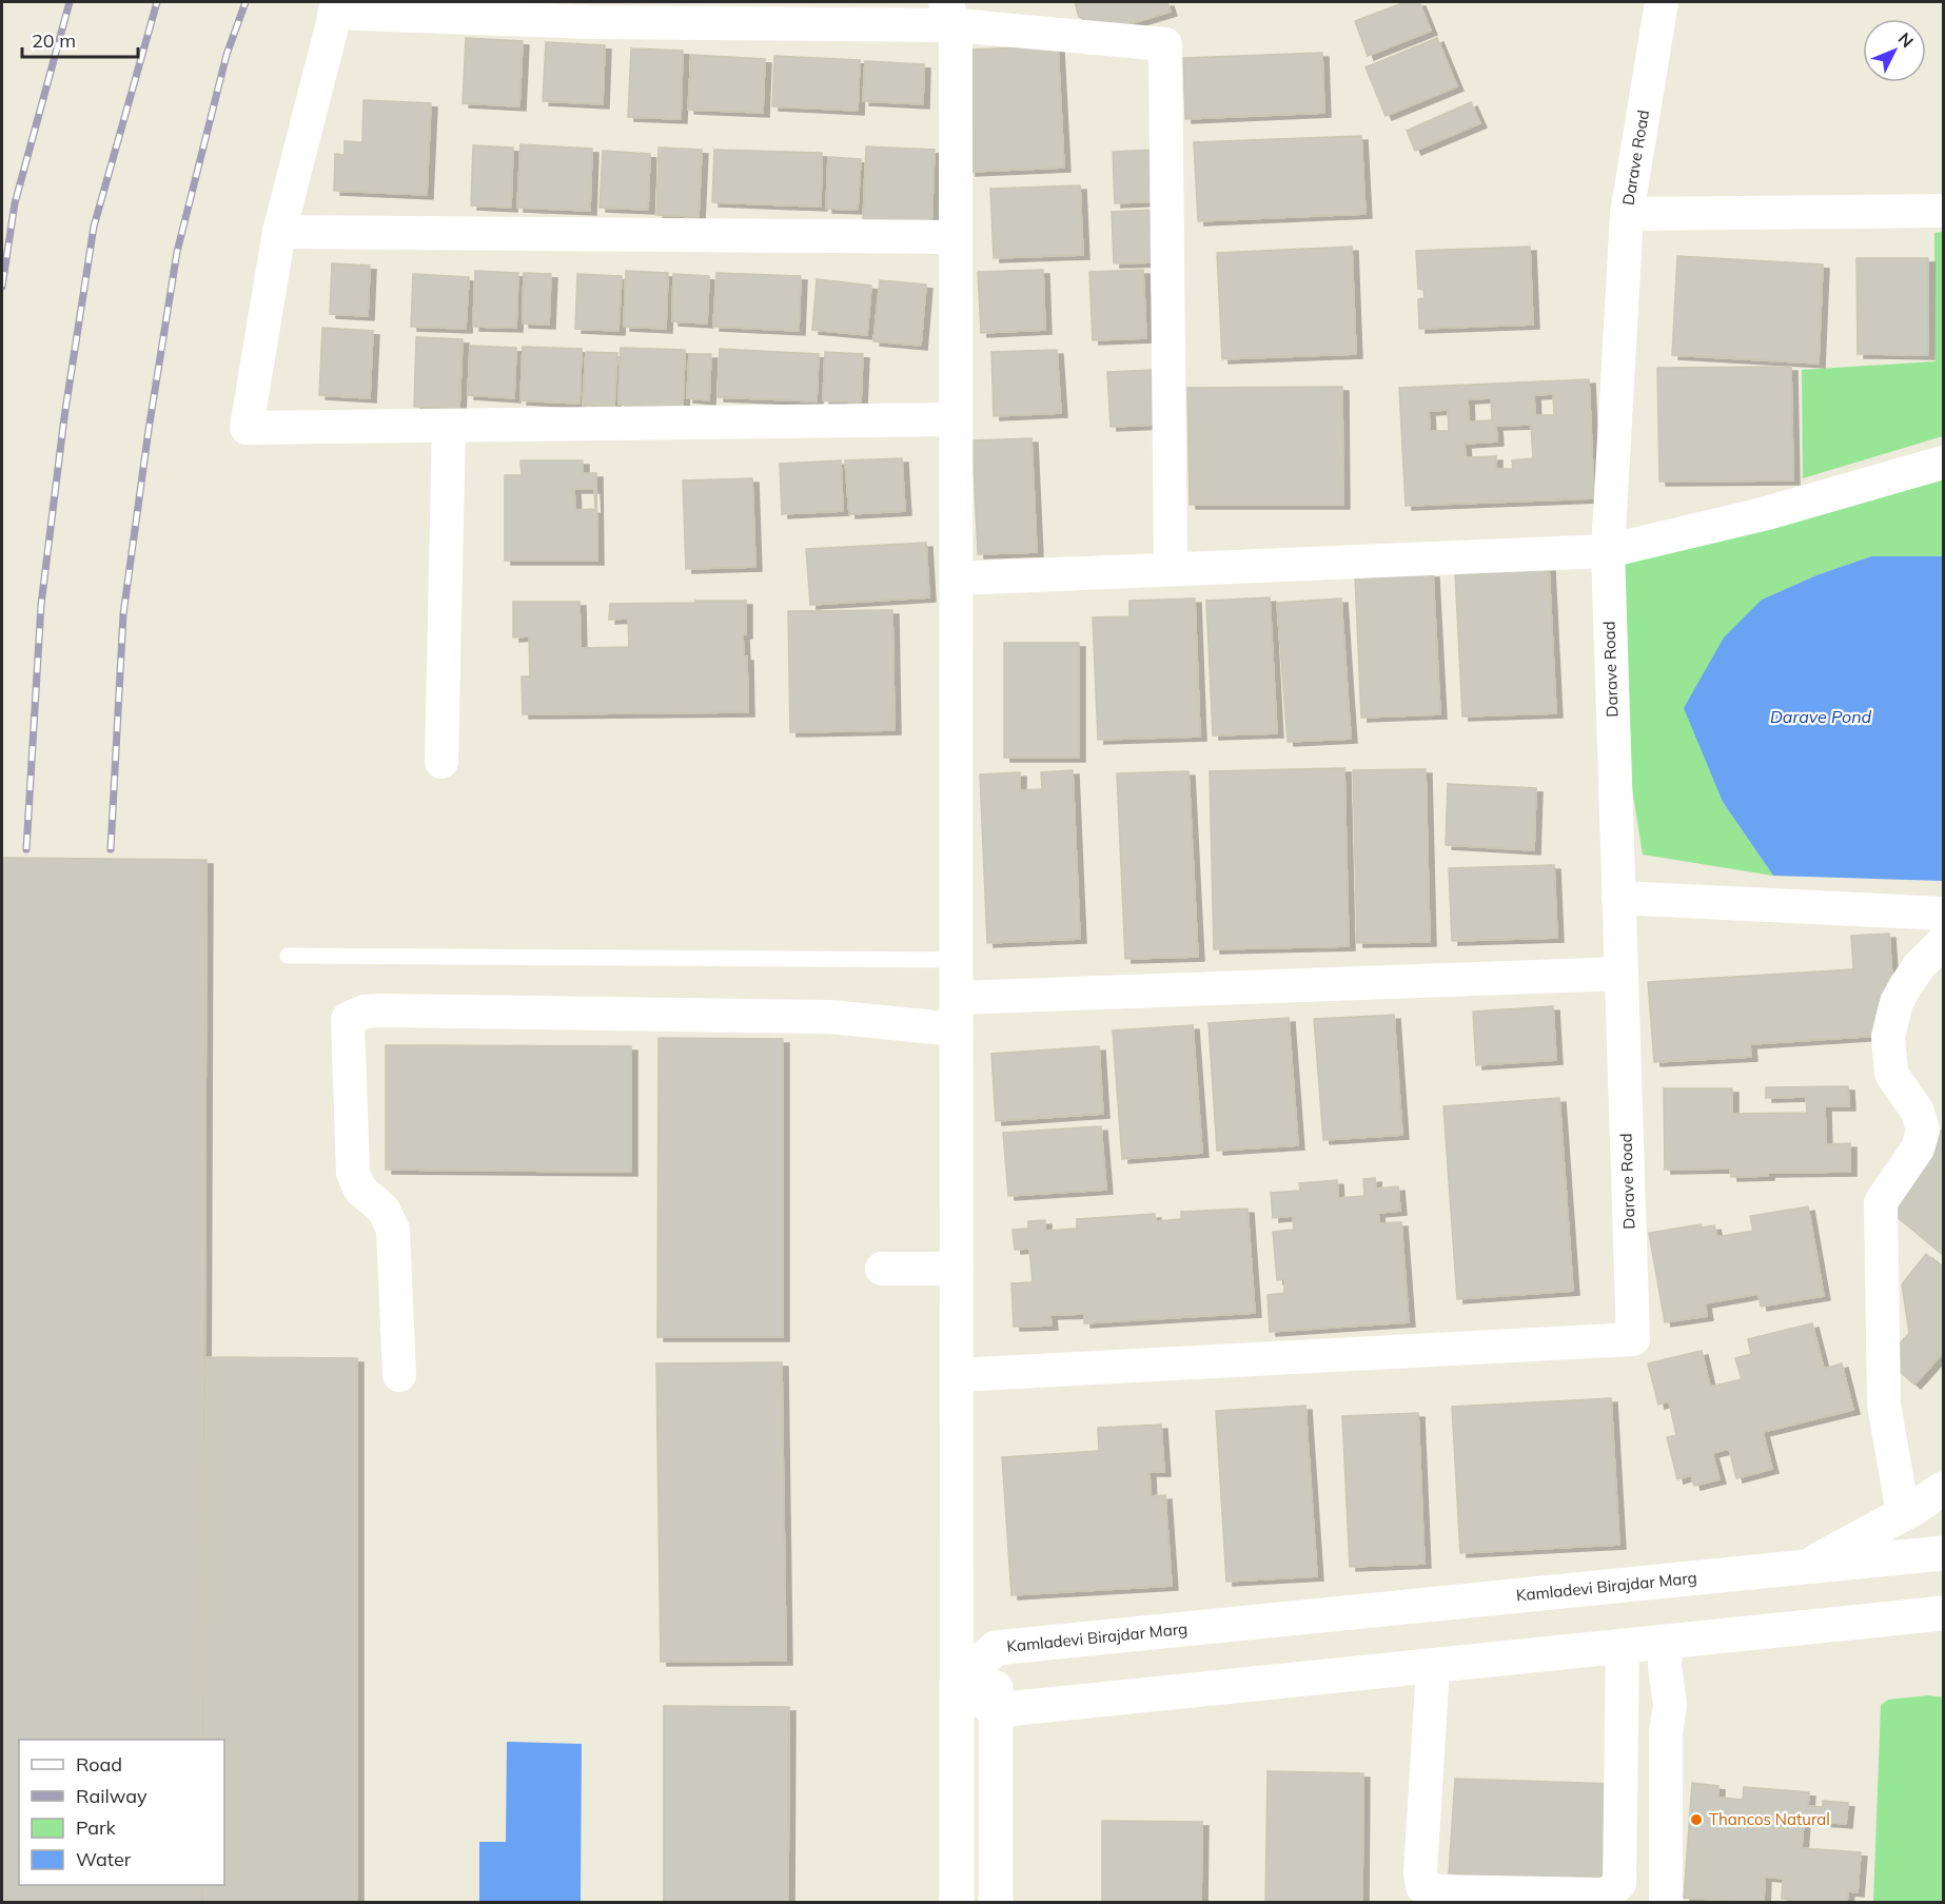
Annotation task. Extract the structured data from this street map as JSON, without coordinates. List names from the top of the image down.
{
  "streets": {
    "street": ["Darave Road", "Kamladevi Birajdar Marg"]
  },
  "water": ["Darave Pond"],
  "places": ["Thancos Natural"],
  "legend": [
    "Road",
    "Railway",
    "Park",
    "Water"
  ],
  "scale_bar": "20 m",
  "north": "top right"
}
